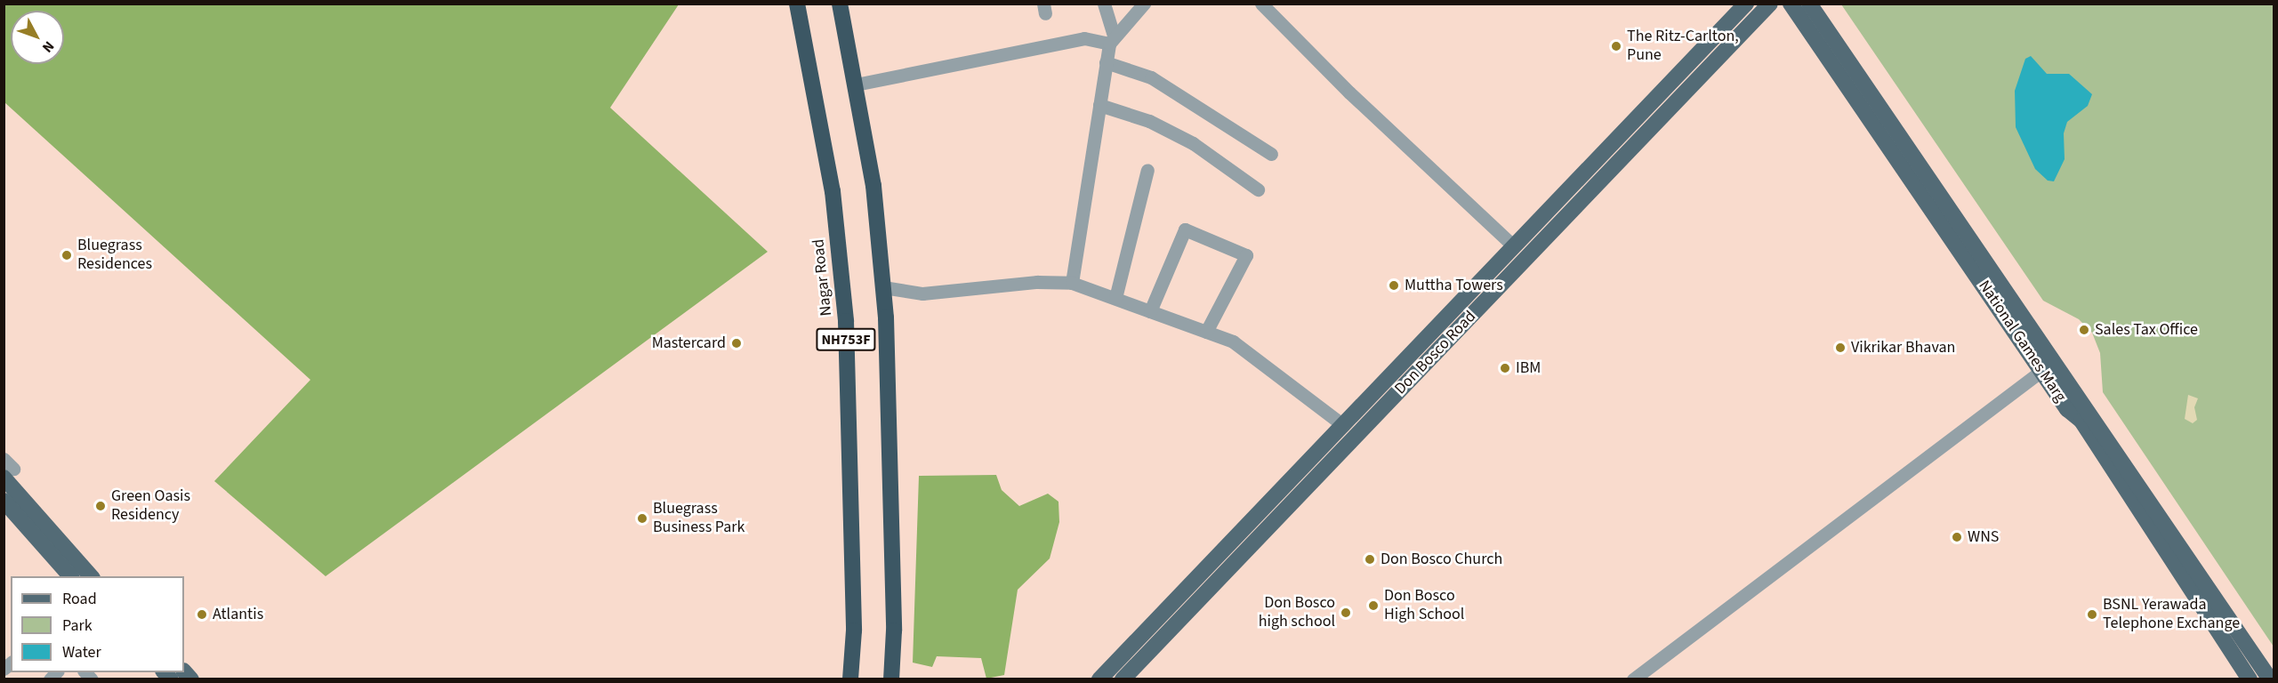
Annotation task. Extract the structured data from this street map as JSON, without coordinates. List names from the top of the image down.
{
  "streets": {
    "highway": ["Nagar Road", "NH753F"],
    "main road": ["National Games Marg", "Don Bosco Road"]
  },
  "places": [
    "The Ritz-Carlton, Pune",
    "Bluegrass Residences",
    "Muttha Towers",
    "Sales Tax Office",
    "Mastercard",
    "Vikrikar Bhavan",
    "IBM",
    "Green Oasis Residency",
    "Bluegrass Business Park",
    "WNS",
    "Don Bosco Church",
    "Don Bosco High School",
    "Don Bosco high school",
    "Atlantis",
    "BSNL Yerawada Telephone Exchange"
  ],
  "legend": ["Road", "Park", "Water"],
  "north": "bottom right"
}
